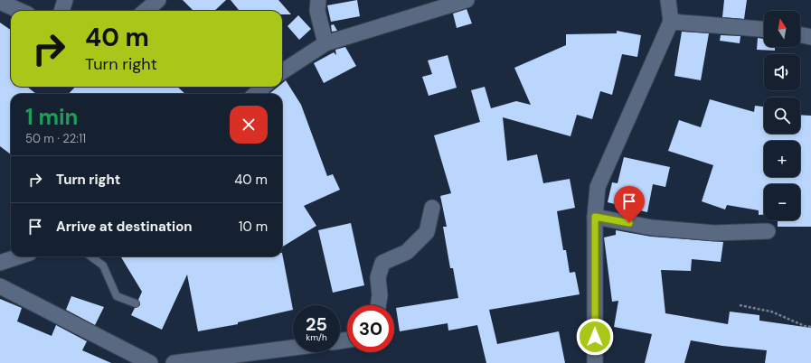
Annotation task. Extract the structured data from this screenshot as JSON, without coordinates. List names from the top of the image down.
{
  "north": "top",
  "page": {
    "map_buttons": ["+", "−"],
    "turn": ["40 m", "Turn right"],
    "heading": ["1 min", "50 m · 22:11"],
    "list": [
      {
        "name": "Turn right",
        "value": "40 m"
      },
      {
        "name": "Arrive at destination",
        "value": "10 m"
      }
    ],
    "speed": "25 km/h",
    "limit": "30"
  }
}
